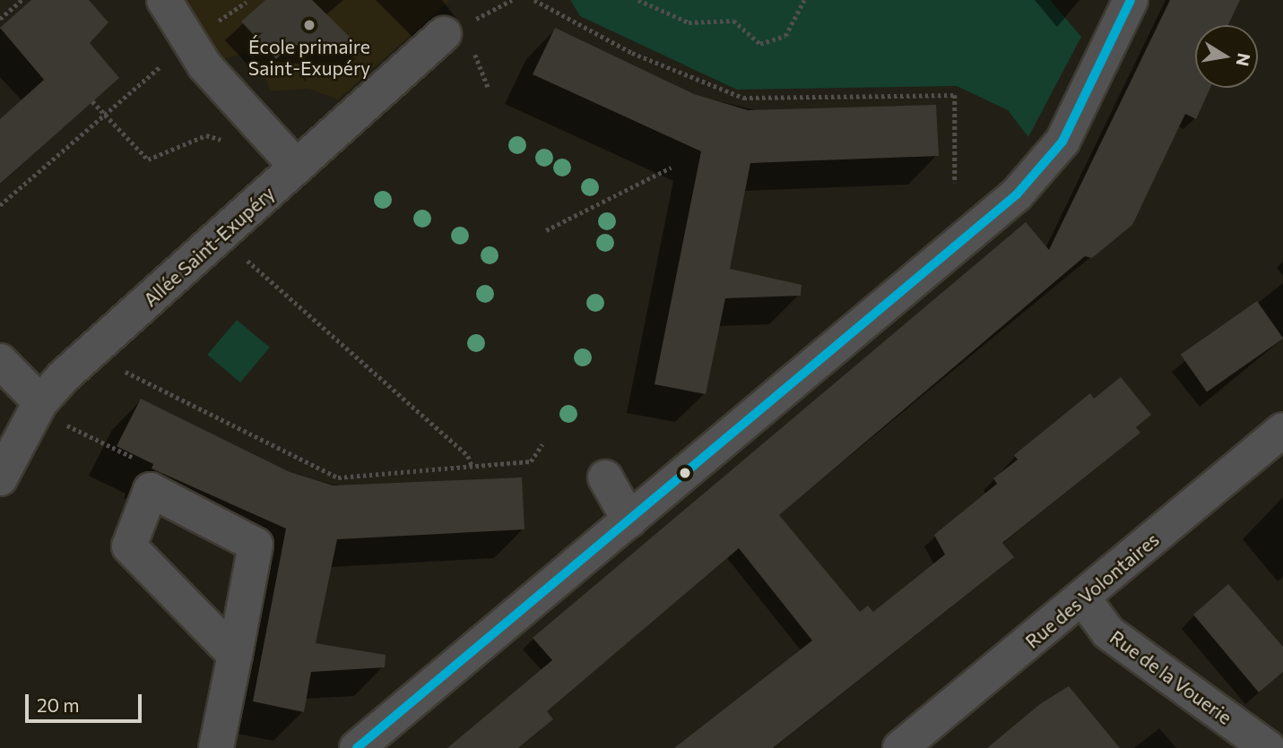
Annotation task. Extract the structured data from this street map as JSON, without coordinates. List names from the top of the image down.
{
  "streets": {
    "street": ["Allée Saint-Exupéry", "Rue des Volontaires", "Rue de la Vouerie"]
  },
  "crossings": [
    ["Rue des Volontaires", "Rue de la Vouerie"]
  ],
  "places": ["École primaire Saint-Exupéry"],
  "scale_bar": "20 m",
  "north": "right"
}
